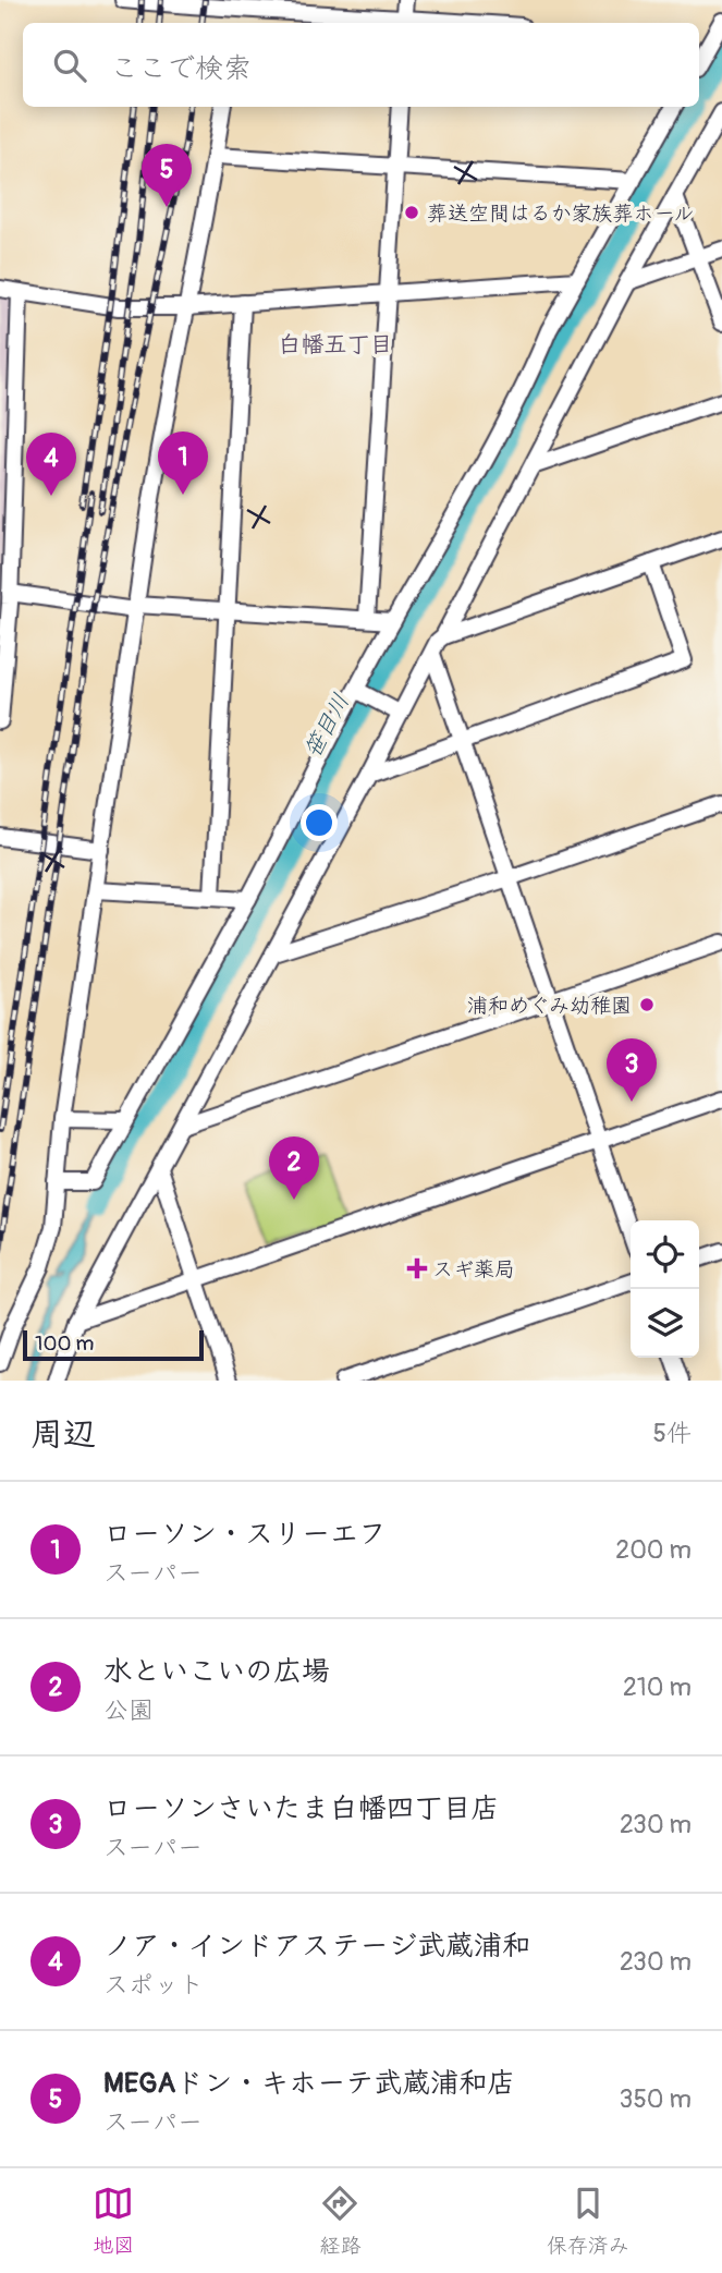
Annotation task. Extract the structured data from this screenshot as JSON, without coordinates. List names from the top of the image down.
{
  "districts": ["白幡五丁目"],
  "water": ["笹目川"],
  "places": {
    "other": ["葬送空間はるか家族葬ホール", "浦和めぐみ幼稚園"],
    "health": ["スギ薬局"]
  },
  "scale_bar": "100 m",
  "page": {
    "search": "ここで検索",
    "pins": [
      "5",
      "1",
      "4",
      "3",
      "2"
    ],
    "scale": "100 m",
    "heading": ["周辺", "5件"],
    "list": [
      {
        "mark": "1",
        "name": "ローソン・スリーエフ",
        "note": "スーパー",
        "value": "200 m"
      },
      {
        "mark": "2",
        "name": "水といこいの広場",
        "note": "公園",
        "value": "210 m"
      },
      {
        "mark": "3",
        "name": "ローソンさいたま白幡四丁目店",
        "note": "スーパー",
        "value": "230 m"
      },
      {
        "mark": "4",
        "name": "ノア・インドアステージ武蔵浦和",
        "note": "スポット",
        "value": "230 m"
      },
      {
        "mark": "5",
        "name": "MEGAドン・キホーテ武蔵浦和店",
        "note": "スーパー",
        "value": "350 m"
      }
    ],
    "nav": ["地図", "経路", "保存済み"]
  }
}
